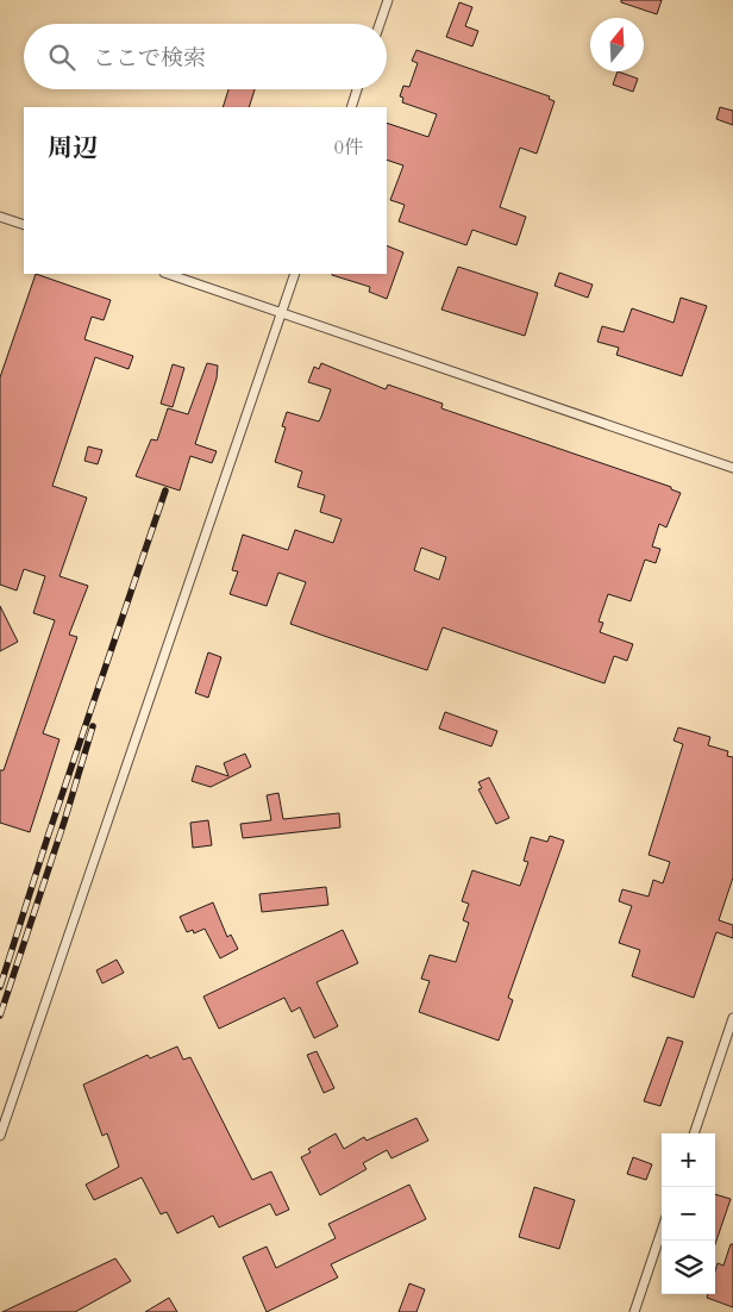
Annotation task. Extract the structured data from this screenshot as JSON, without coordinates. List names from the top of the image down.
{
  "north": "top",
  "page": {
    "search": "ここで検索",
    "heading": ["周辺", "0件"],
    "map_buttons": ["+", "−"]
  }
}
